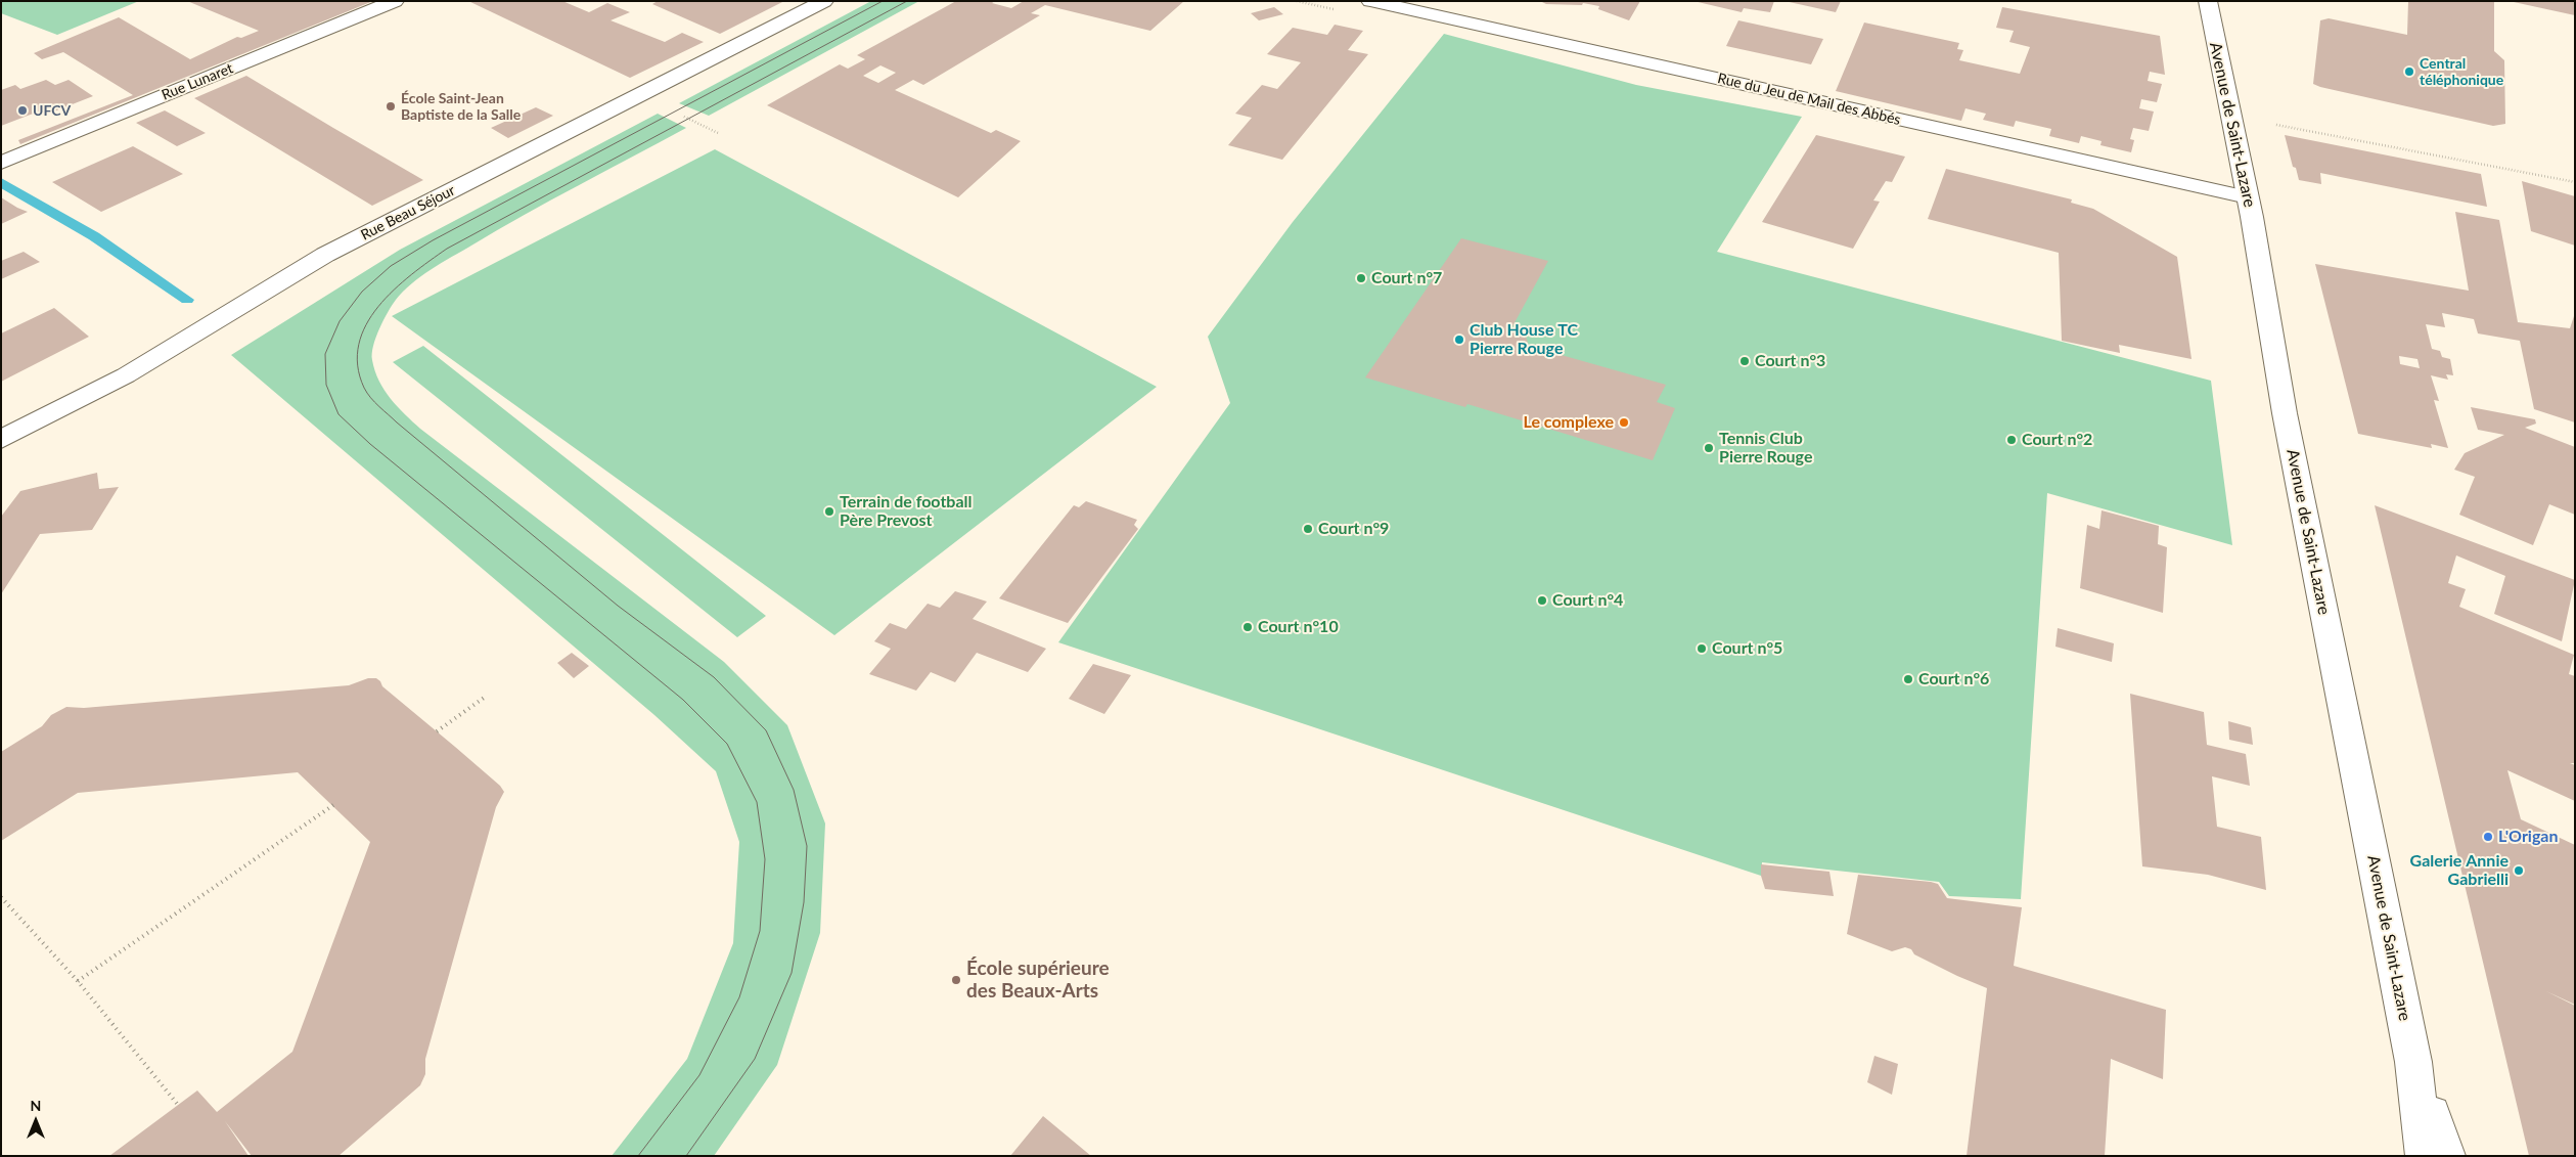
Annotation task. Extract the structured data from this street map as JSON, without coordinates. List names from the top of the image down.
{
  "streets": {
    "street": [
      "Rue Lunaret",
      "Rue du Jeu de Mail des Abbés",
      "Avenue de Saint-Lazare",
      "Rue Beau Séjour"
    ]
  },
  "crossings": [
    ["Rue du Jeu de Mail des Abbés", "Avenue de Saint-Lazare"]
  ],
  "places": [
    "Central téléphonique",
    "École Saint-Jean Baptiste de la Salle",
    "UFCV",
    "Court n°7",
    "Club House TC Pierre Rouge",
    "Court n°3",
    "Le complexe",
    "Court n°2",
    "Tennis Club Pierre Rouge",
    "Terrain de football Père Prevost",
    "Court n°9",
    "Court n°4",
    "Court n°10",
    "Court n°5",
    "Court n°6",
    "L'Origan",
    "Galerie Annie Gabrielli",
    "École supérieure des Beaux-Arts"
  ],
  "north": "top"
}
